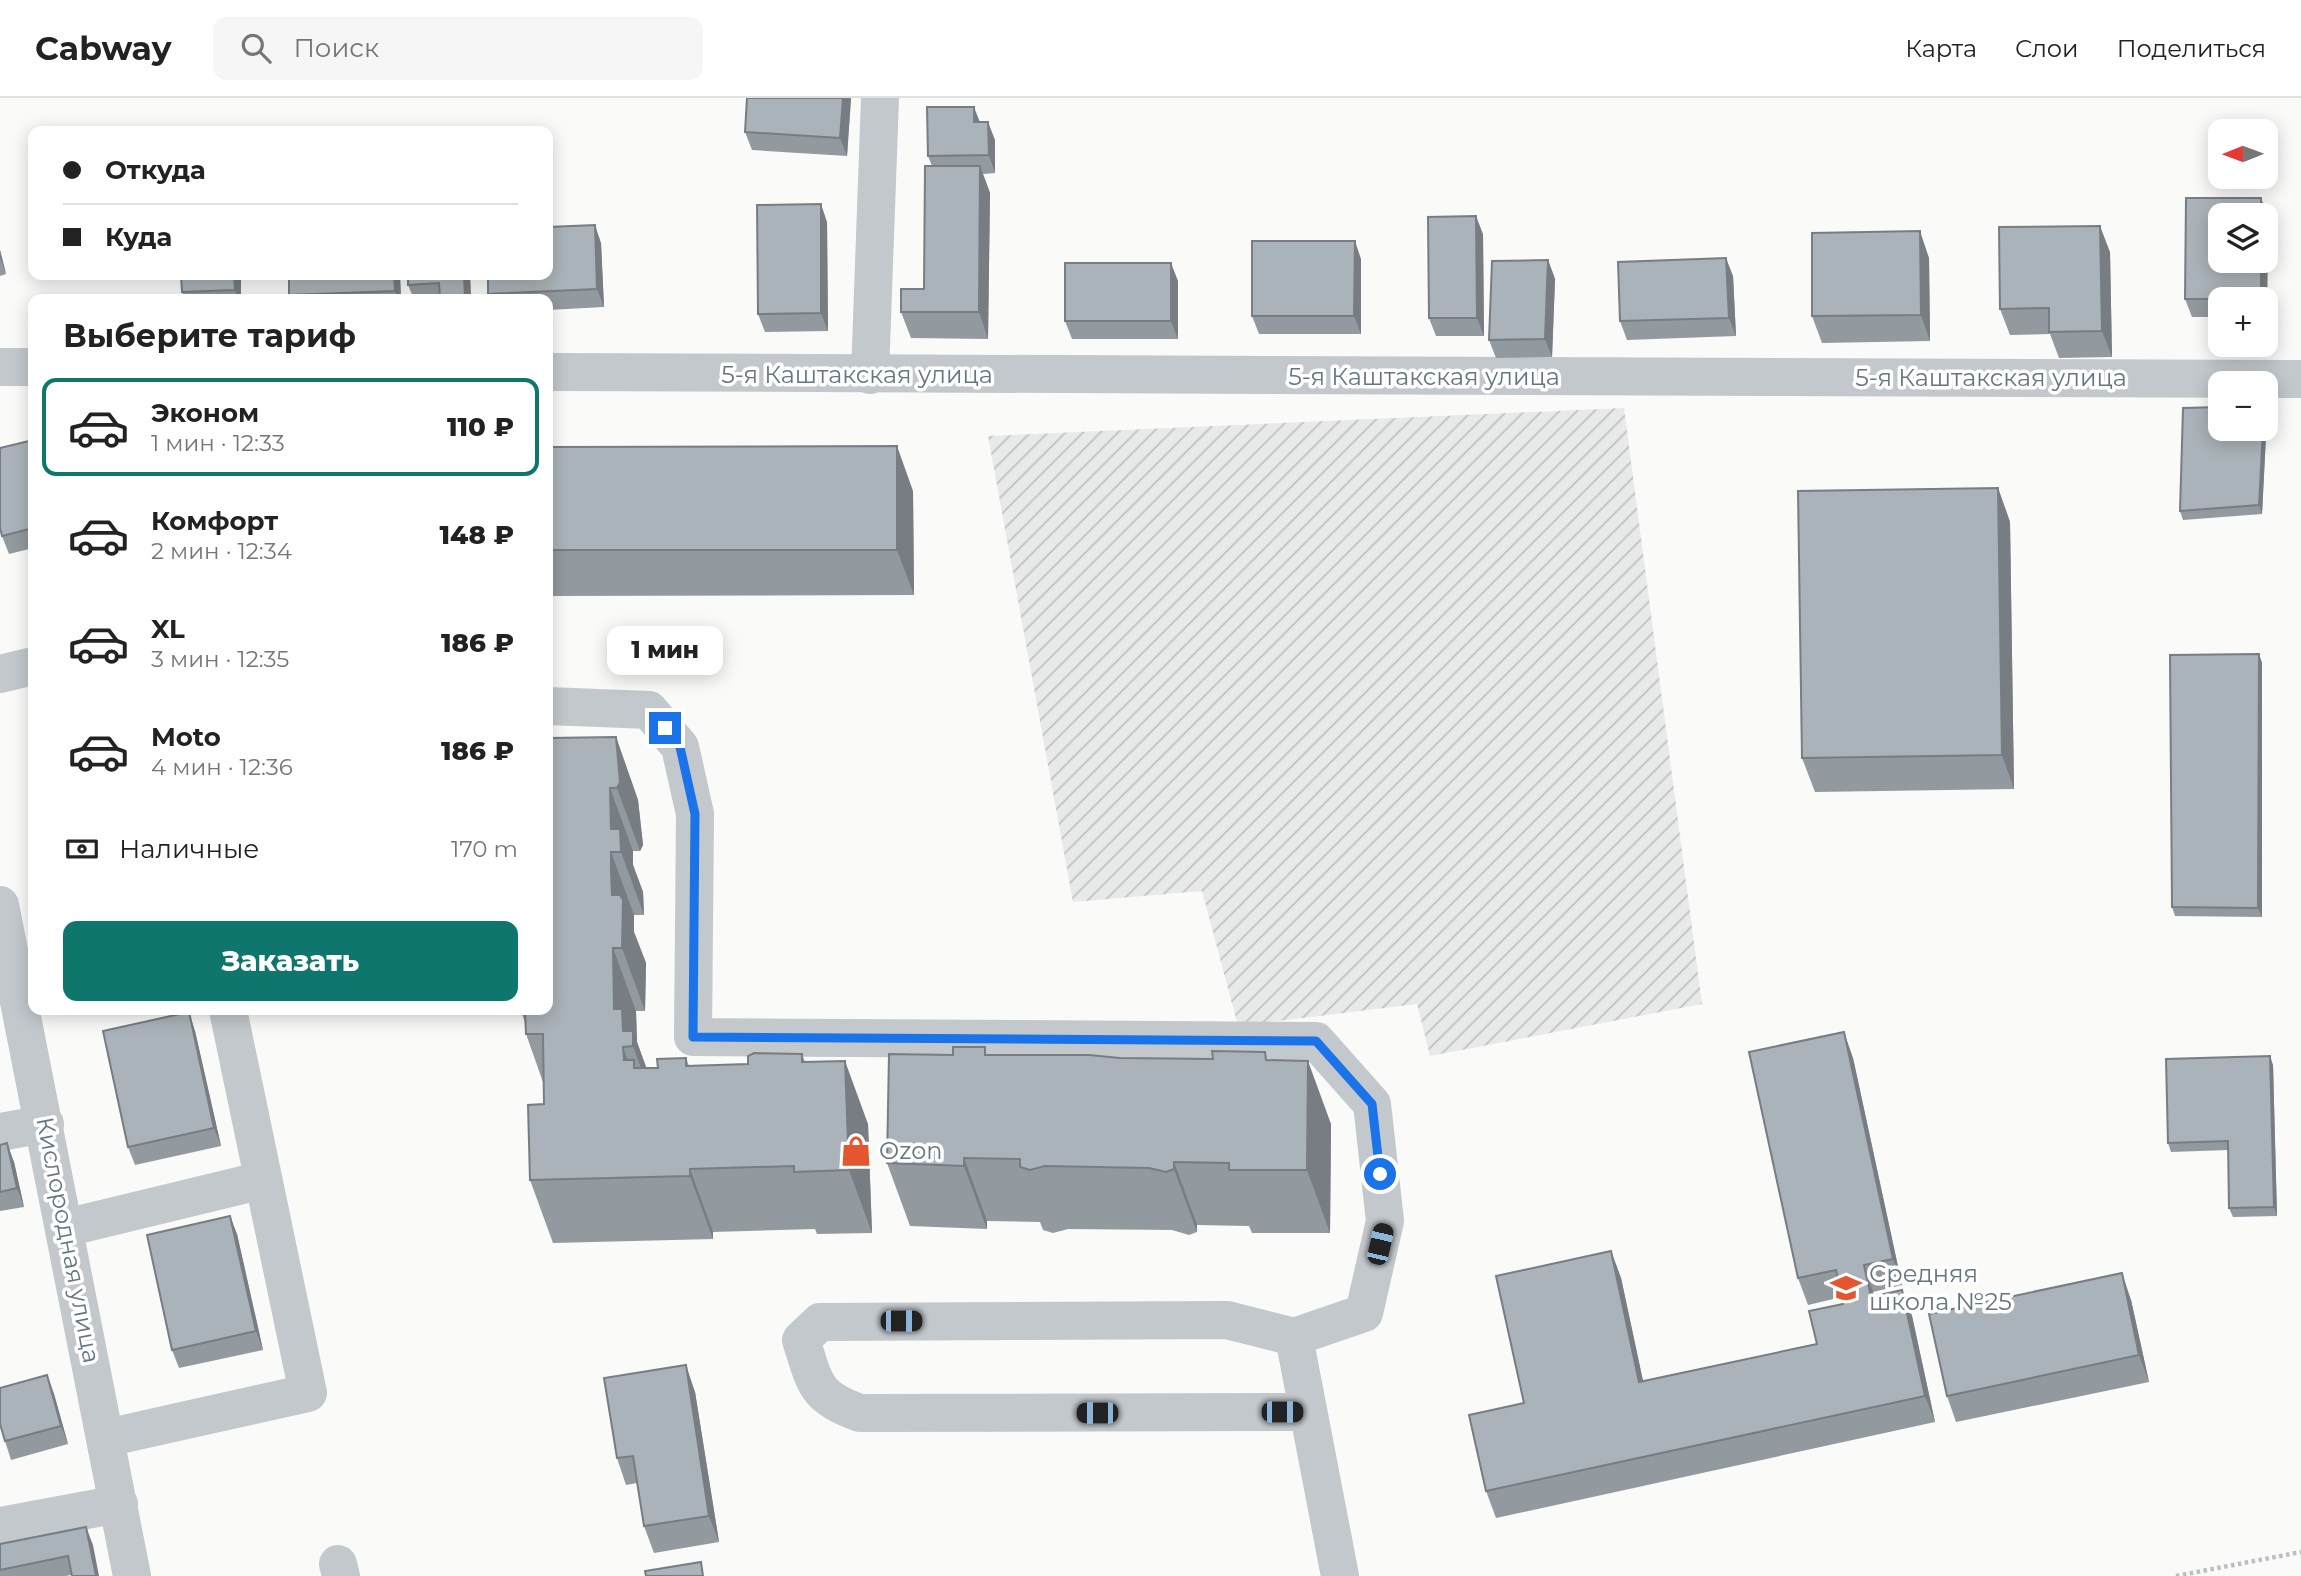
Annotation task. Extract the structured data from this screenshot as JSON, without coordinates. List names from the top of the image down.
{
  "streets": {
    "street": ["5-я Каштакская улица", "Кислородная улица"]
  },
  "places": {
    "shop": ["Ozon"],
    "school or university": ["Средняя школа №25"]
  },
  "north": "left",
  "page": {
    "header": "Cabway",
    "search": "Поиск",
    "nav": ["Карта", "Слои", "Поделиться"],
    "map_buttons": ["+", "−"],
    "banner": ["Откуда", "Куда"],
    "heading": "Выберите тариф",
    "list": [
      {
        "name": "Эконом",
        "note": "1 мин · 12:33",
        "value": "110 ₽"
      },
      {
        "name": "Комфорт",
        "note": "2 мин · 12:34",
        "value": "148 ₽"
      },
      {
        "name": "XL",
        "note": "3 мин · 12:35",
        "value": "186 ₽"
      },
      {
        "name": "Moto",
        "note": "4 мин · 12:36",
        "value": "186 ₽"
      }
    ],
    "bubble": "1 мин",
    "pay": ["Наличные", "170 m"],
    "buttons": "Заказать"
  }
}
